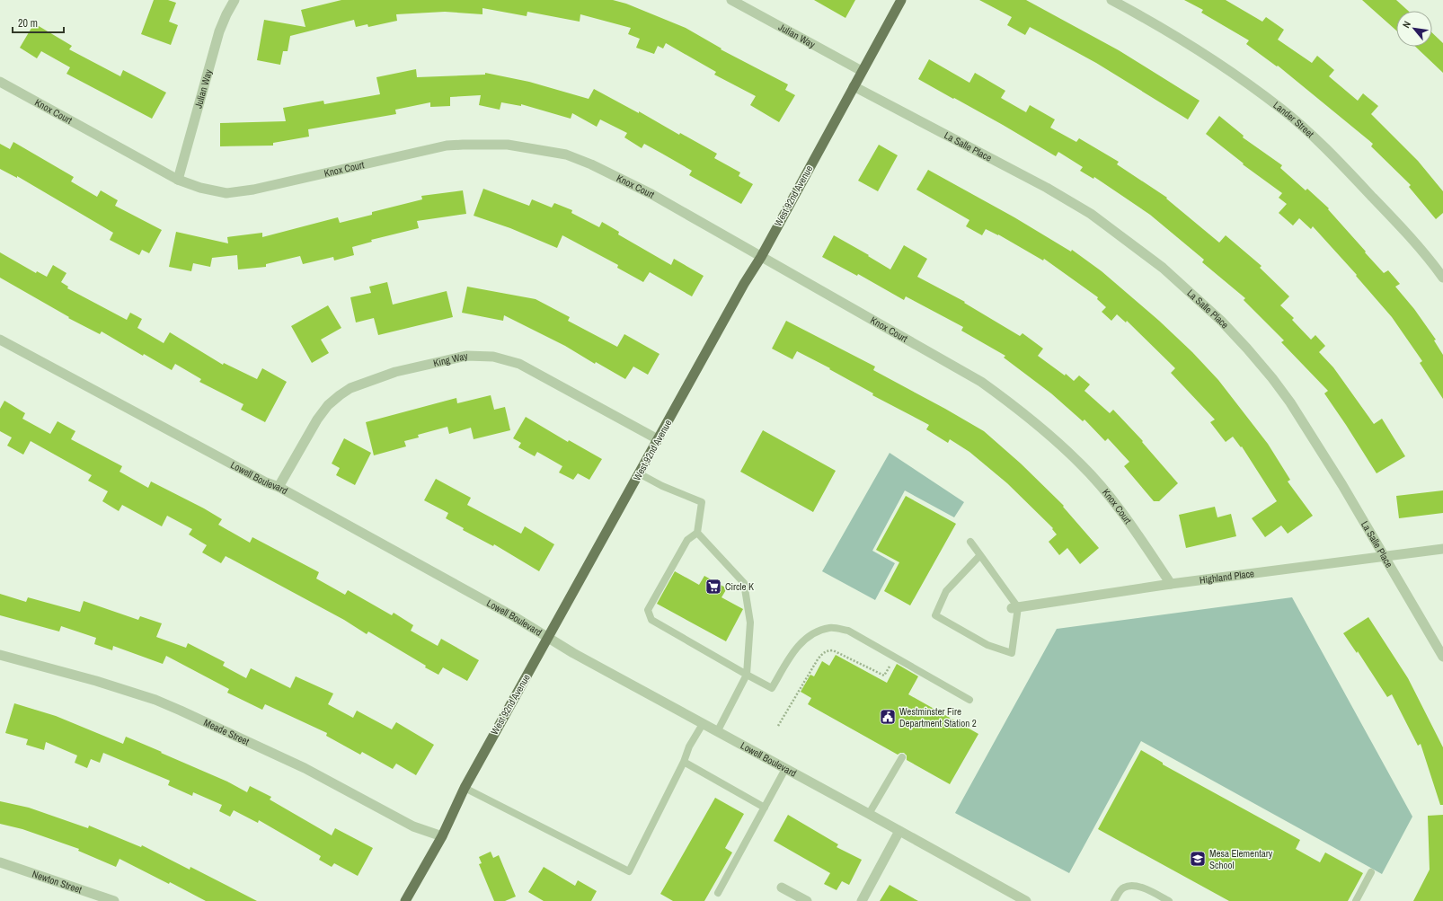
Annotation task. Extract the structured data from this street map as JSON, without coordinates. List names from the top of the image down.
{
  "streets": {
    "main road": ["West 92nd Avenue"],
    "street": [
      "Julian Way",
      "Knox Court",
      "Lander Street",
      "La Salle Place",
      "King Way",
      "Lowell Boulevard",
      "Highland Place",
      "Meade Street",
      "Newton Street"
    ]
  },
  "crossings": [
    ["Julian Way", "Knox Court"],
    ["Julian Way", "West 92nd Avenue"],
    ["Knox Court", "West 92nd Avenue"],
    ["Knox Court", "Highland Place"],
    ["La Salle Place", "West 92nd Avenue"],
    ["La Salle Place", "Highland Place"],
    ["West 92nd Avenue", "King Way"],
    ["West 92nd Avenue", "Lowell Boulevard"],
    ["West 92nd Avenue", "Meade Street"],
    ["King Way", "Lowell Boulevard"]
  ],
  "places": {
    "supermarket": ["Circle K"],
    "public building": ["Westminster Fire Department Station 2"],
    "school or university": ["Mesa Elementary School"]
  },
  "scale_bar": "20 m",
  "north": "top left"
}
